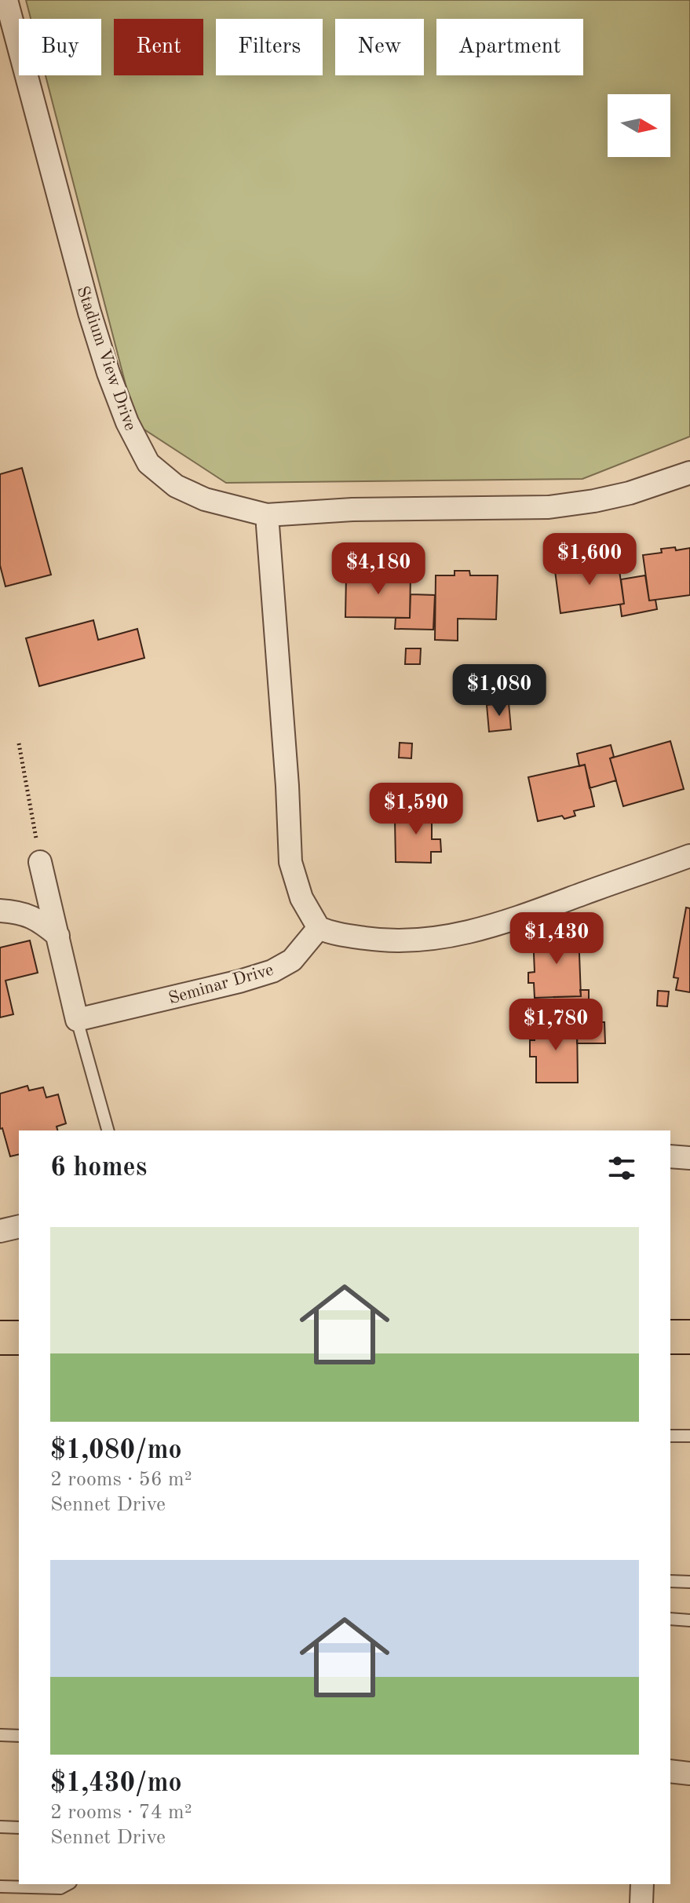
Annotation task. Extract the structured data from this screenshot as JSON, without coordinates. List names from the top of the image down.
{
  "streets": {
    "street": ["Stadium View Drive", "Seminar Drive"]
  },
  "north": "right",
  "page": {
    "chip": [
      "Buy",
      "Rent",
      "Filters",
      "New",
      "Apartment"
    ],
    "price": [
      "$1,600",
      "$4,180",
      "$1,080",
      "$1,590",
      "$1,430",
      "$1,780"
    ],
    "heading": "6 homes",
    "list": [
      {
        "name": "$1,080/mo",
        "note": "2 rooms · 56 m² · Sennet Drive"
      },
      {
        "name": "$1,430/mo",
        "note": "2 rooms · 74 m² · Sennet Drive"
      }
    ]
  }
}
